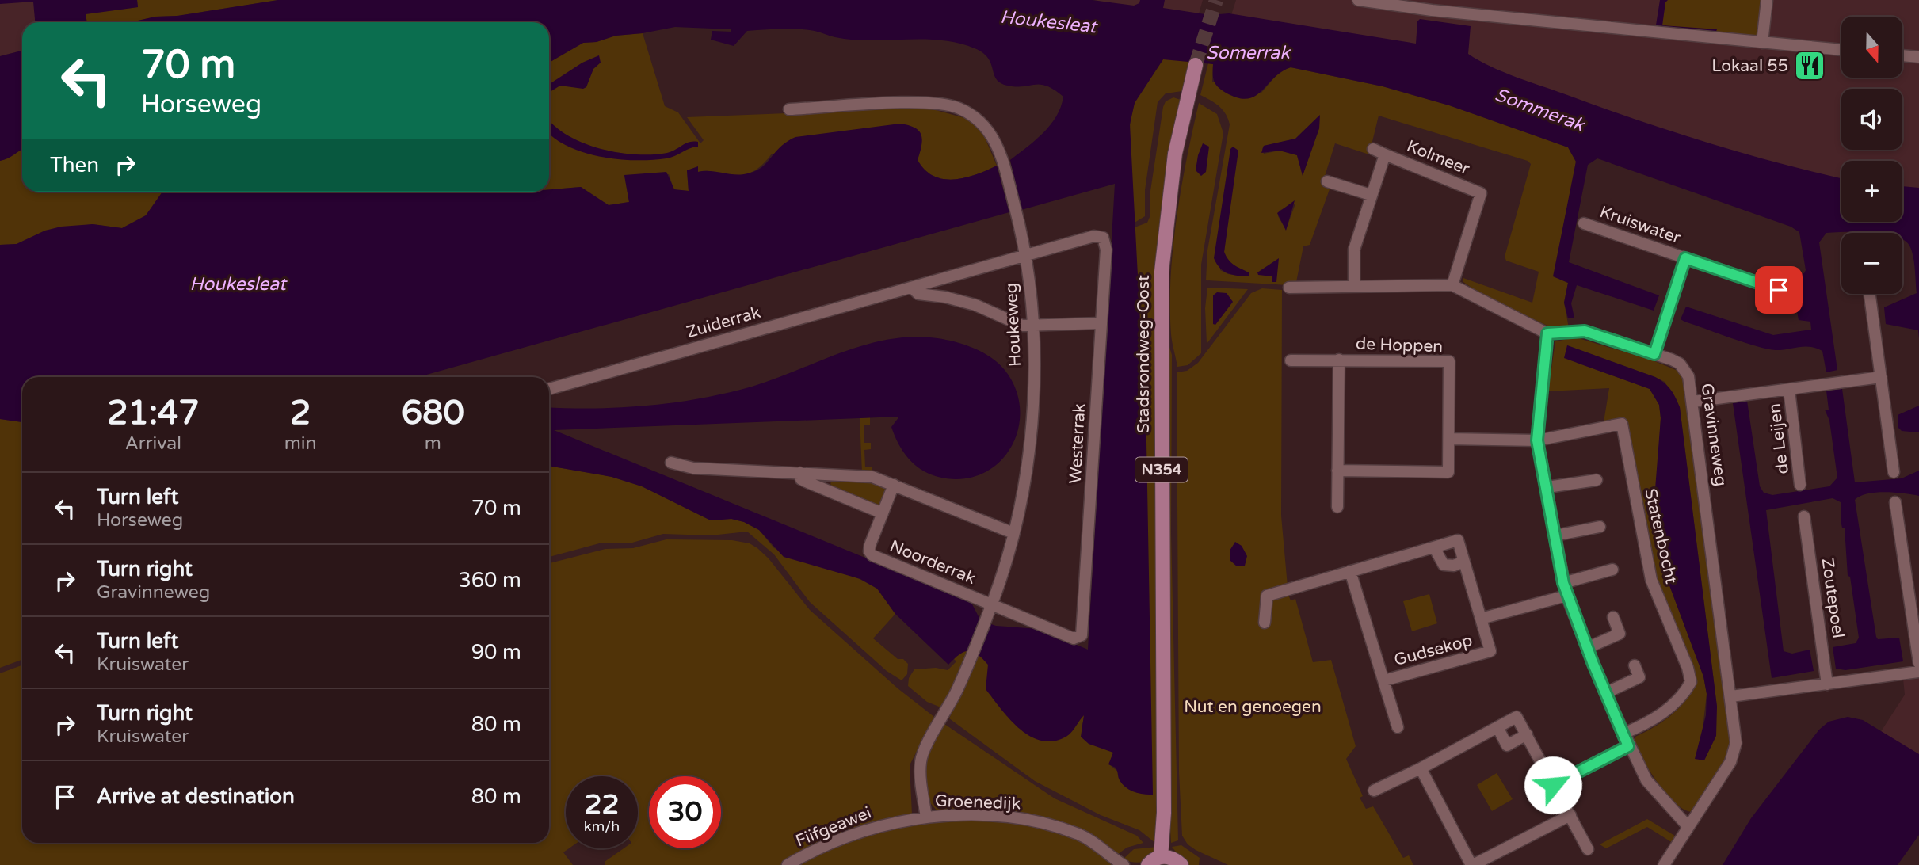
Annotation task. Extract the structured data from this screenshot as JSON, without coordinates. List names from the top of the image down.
{
  "streets": {
    "main road": ["Stadsrondweg-Oost", "N354"],
    "street": [
      "Kolmeer",
      "Kruiswater",
      "Zuiderrak",
      "Houkeweg",
      "de Hoppen",
      "Gravinneweg",
      "de Leijen",
      "Westerrak",
      "Statenbocht",
      "Noorderrak",
      "Zoutepoel",
      "Gudsekop",
      "Groenedijk",
      "Fiifgeawei"
    ]
  },
  "crossings": [
    ["Kruiswater", "Gravinneweg"],
    ["Zuiderrak", "Houkeweg"],
    ["Zuiderrak", "Westerrak"],
    ["Houkeweg", "Westerrak"],
    ["Houkeweg", "Noorderrak"],
    ["Houkeweg", "Groenedijk"],
    ["Stadsrondweg-Oost", "N354"],
    ["Gravinneweg", "de Leijen"],
    ["Westerrak", "Noorderrak"],
    ["Groenedijk", "Fiifgeawei"]
  ],
  "water": ["Houkesleat", "Somerrak", "Sommerak"],
  "parks": ["Nut en genoegen"],
  "places": {
    "restaurant": ["Lokaal 55"]
  },
  "north": "bottom",
  "page": {
    "map_buttons": ["+", "−"],
    "turn": ["70 m", "Horseweg"],
    "then": "Then",
    "eta": [
      "21:47",
      "Arrival",
      "2",
      "min",
      "680",
      "m"
    ],
    "list": [
      {
        "name": "Turn left",
        "note": "Horseweg",
        "value": "70 m"
      },
      {
        "name": "Turn right",
        "note": "Gravinneweg",
        "value": "360 m"
      },
      {
        "name": "Turn left",
        "note": "Kruiswater",
        "value": "90 m"
      },
      {
        "name": "Turn right",
        "note": "Kruiswater",
        "value": "80 m"
      },
      {
        "name": "Arrive at destination",
        "value": "80 m"
      }
    ],
    "speed": "22 km/h",
    "limit": "30"
  }
}
